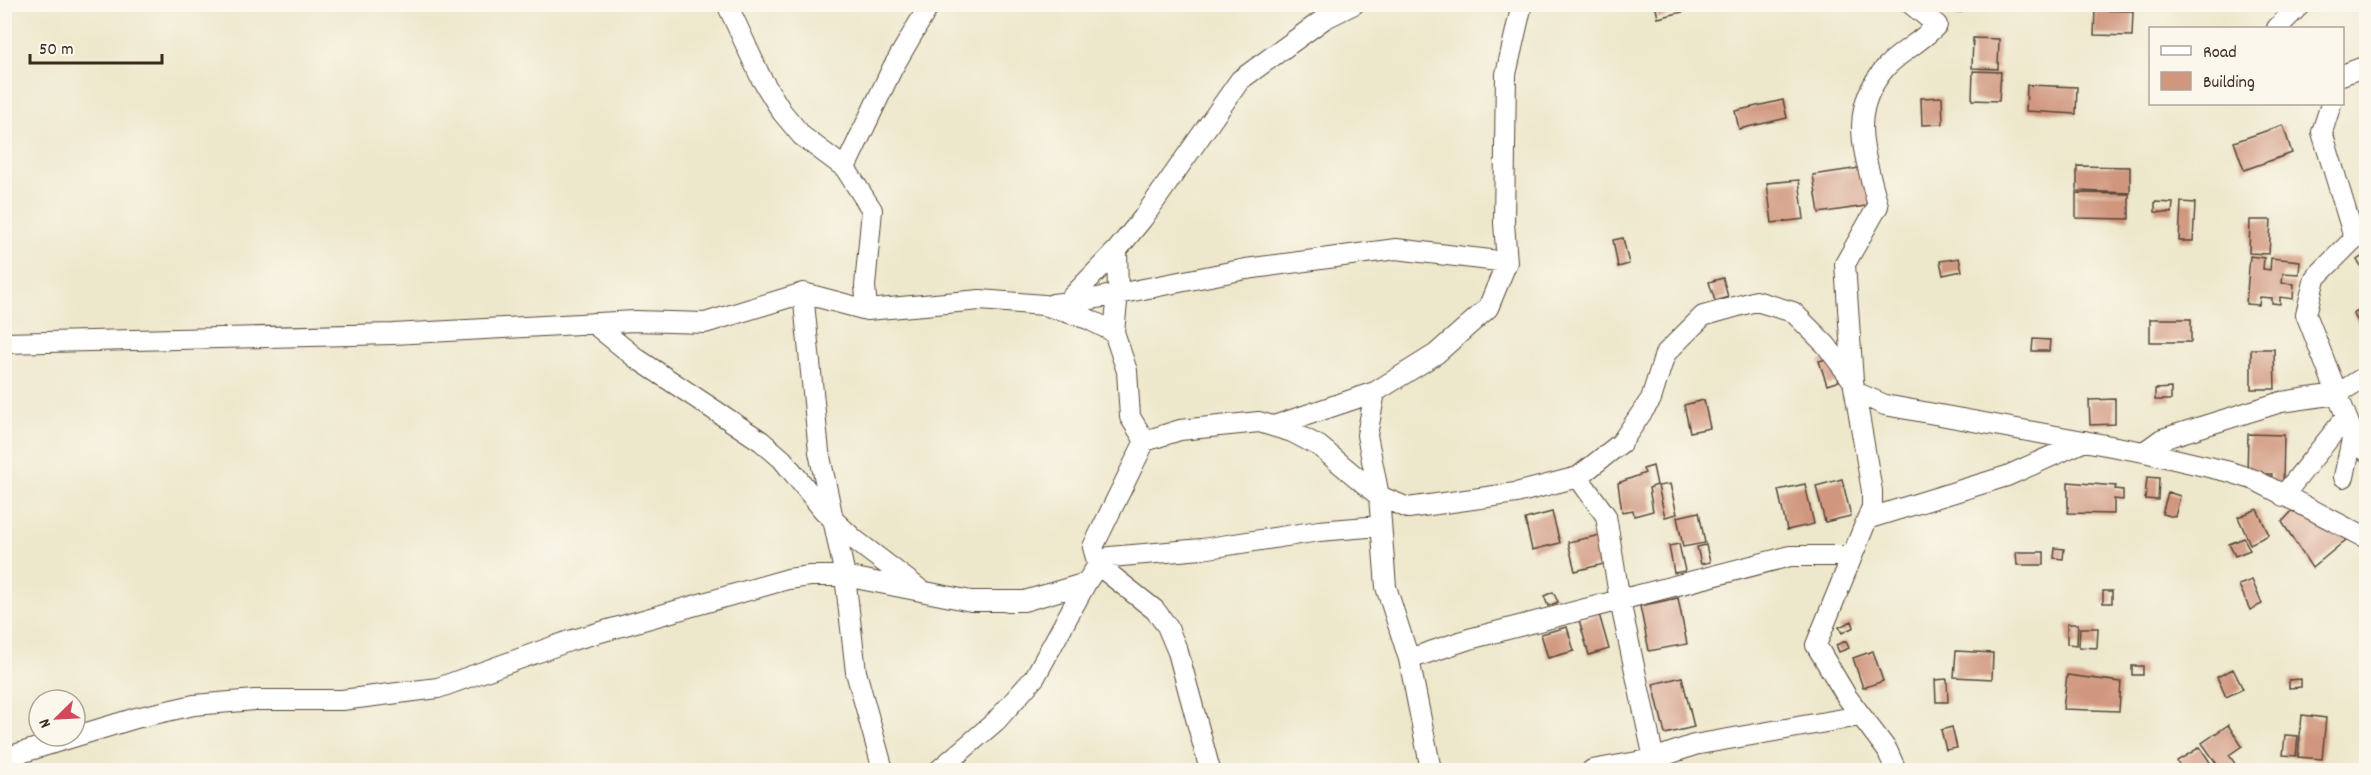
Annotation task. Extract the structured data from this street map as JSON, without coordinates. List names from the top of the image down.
{
  "legend": ["Road", "Building"],
  "scale_bar": "50 m",
  "north": "bottom left"
}
